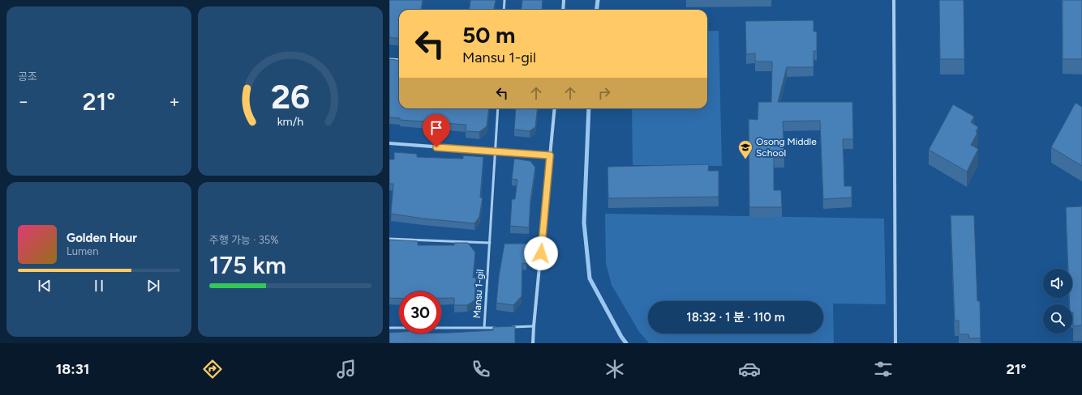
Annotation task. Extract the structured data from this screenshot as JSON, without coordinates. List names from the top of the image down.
{
  "streets": {
    "lane": ["Mansu 1-gil"]
  },
  "places": {
    "school or university": ["Osong Middle School"]
  },
  "page": {
    "tile": [
      "공조",
      ["주행 가능 · 35%", "175 km"]
    ],
    "turn": ["50 m", "Mansu 1-gil"],
    "heat": ["−", "21°", "+"],
    "song": ["Golden Hour", "Lumen"],
    "limit": "30",
    "trip": "18:32 · 1 분 · 110 m",
    "tabs": ["18:31", "21°"],
    "gauge": ["26", "km/h"]
  }
}
